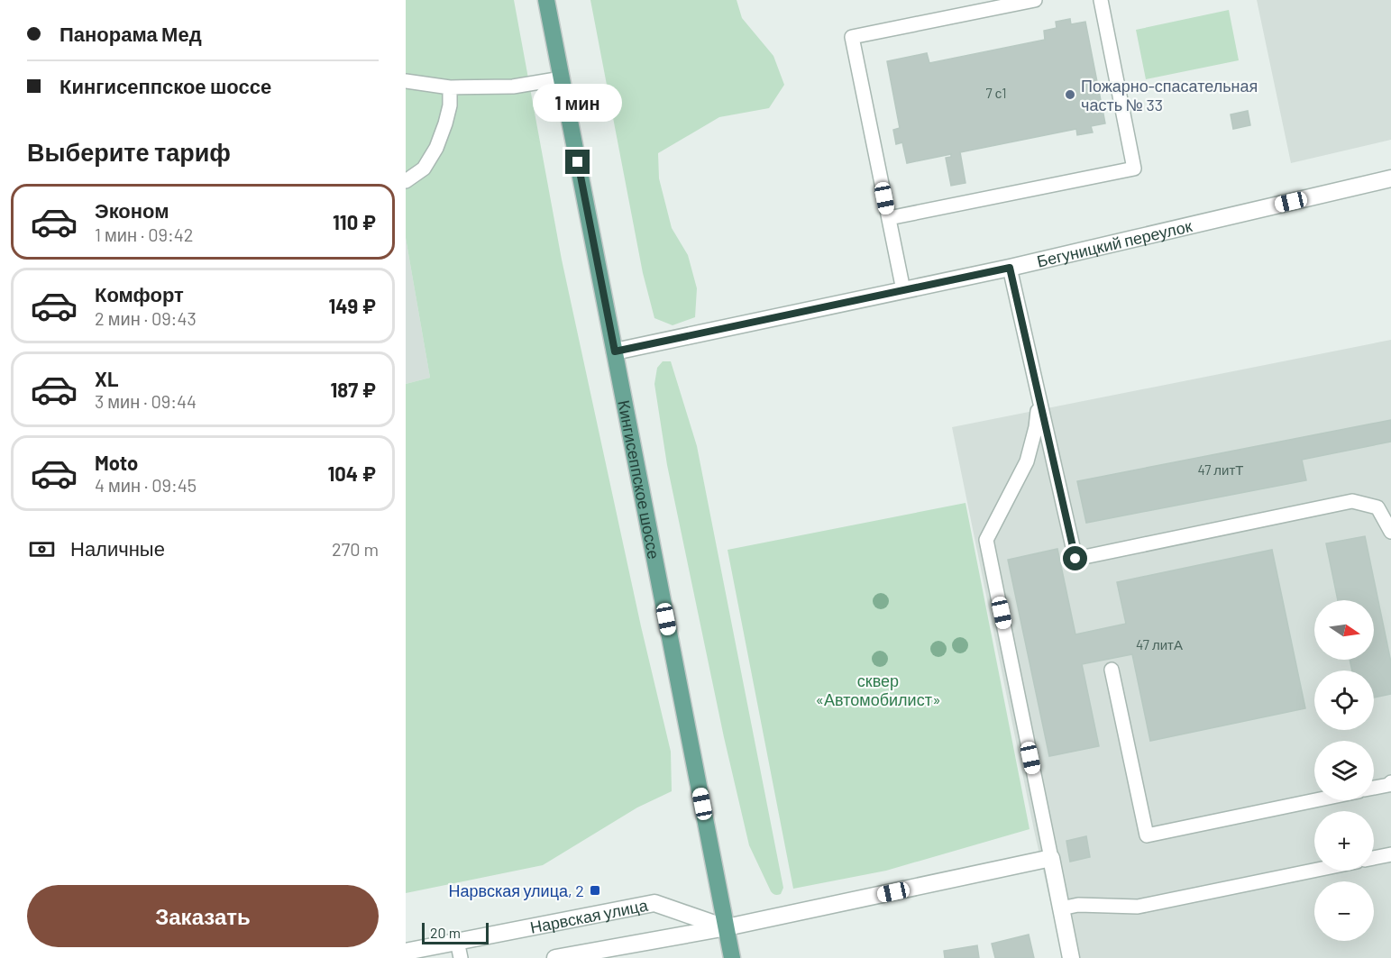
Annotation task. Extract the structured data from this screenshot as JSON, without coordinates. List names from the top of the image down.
{
  "streets": {
    "main road": ["Кингисеппское шоссе"],
    "street": ["Бегуницкий переулок", "Нарвская улица"]
  },
  "crossings": [
    ["Бегуницкий переулок", "Кингисеппское шоссе"],
    ["Кингисеппское шоссе", "Нарвская улица"]
  ],
  "parks": ["сквер «Автомобилист»"],
  "places": {
    "other": ["Пожарно-спасательная часть № 33"],
    "transit": ["Нарвская улица, 2"]
  },
  "house_numbers": ["7 с1", "47 литТ", "47 литА"],
  "scale_bar": "20 m",
  "north": "right",
  "page": {
    "banner": ["Панорама Мед", "Кингисеппское шоссе"],
    "bubble": "1 мин",
    "heading": "Выберите тариф",
    "list": [
      {
        "name": "Эконом",
        "note": "1 мин · 09:42",
        "value": "110 ₽"
      },
      {
        "name": "Комфорт",
        "note": "2 мин · 09:43",
        "value": "149 ₽"
      },
      {
        "name": "XL",
        "note": "3 мин · 09:44",
        "value": "187 ₽"
      },
      {
        "name": "Moto",
        "note": "4 мин · 09:45",
        "value": "104 ₽"
      }
    ],
    "pay": ["Наличные", "270 m"],
    "map_buttons": ["+", "−"],
    "buttons": "Заказать",
    "scale": "20 m"
  }
}
